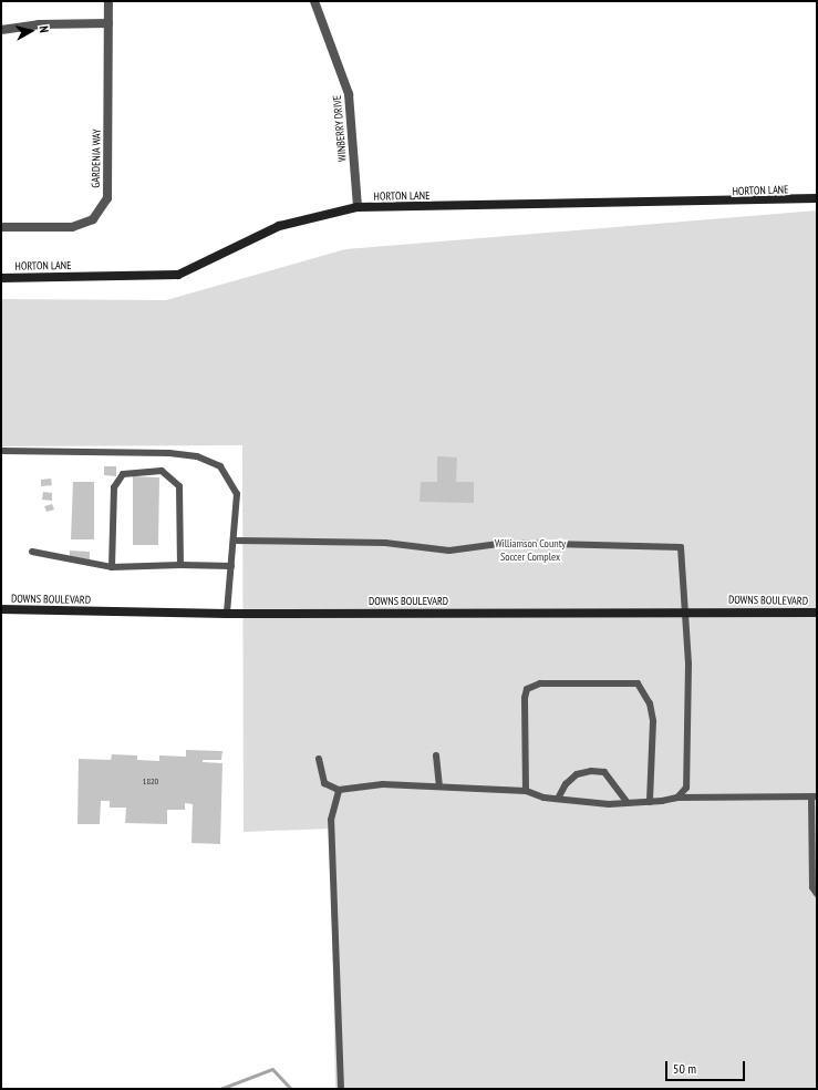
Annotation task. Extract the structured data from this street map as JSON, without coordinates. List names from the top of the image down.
{
  "streets": {
    "street": [
      "WINBERRY DRIVE",
      "GARDENIA WAY",
      "HORTON LANE",
      "DOWNS BOULEVARD"
    ]
  },
  "crossings": [
    ["WINBERRY DRIVE", "HORTON LANE"]
  ],
  "parks": ["Williamson County Soccer Complex"],
  "house_numbers": ["1820"],
  "scale_bar": "50 m",
  "north": "right"
}
